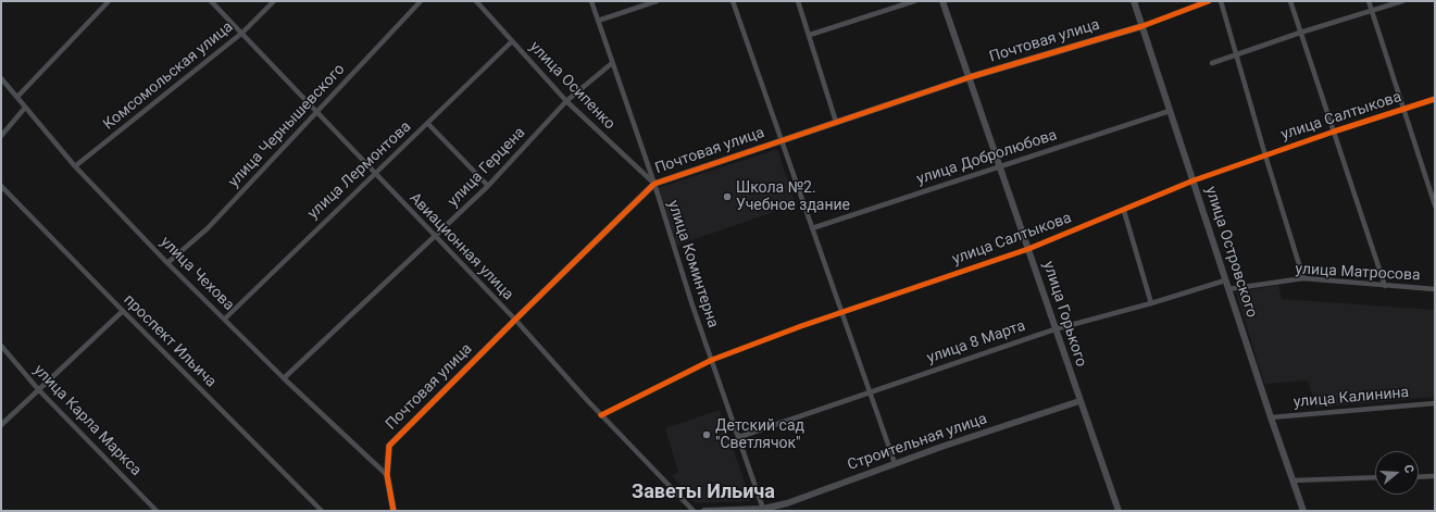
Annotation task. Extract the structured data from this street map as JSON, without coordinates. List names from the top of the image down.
{
  "streets": {
    "street": [
      "Почтовая улица",
      "Комсомольская улица",
      "улица Осипенко",
      "улица Салтыкова",
      "улица Чернышевского",
      "улица Добролюбова",
      "улица Герцена",
      "улица Лермонтова",
      "Авиационная улица",
      "улица Островского",
      "улица Коминтерна",
      "улица Матросова",
      "улица Чехова",
      "улица Горького",
      "проспект Ильича",
      "улица 8 Марта",
      "улица Калинина",
      "улица Карла Маркса",
      "Строительная улица"
    ]
  },
  "crossings": [
    ["Почтовая улица", "улица Осипенко"],
    ["Почтовая улица", "Авиационная улица"],
    ["Почтовая улица", "улица Островского"],
    ["Почтовая улица", "улица Коминтерна"],
    ["Почтовая улица", "улица Чехова"],
    ["Почтовая улица", "улица Горького"],
    ["Комсомольская улица", "Авиационная улица"],
    ["Комсомольская улица", "улица Чехова"],
    ["улица Осипенко", "улица Герцена"],
    ["улица Осипенко", "улица Лермонтова"],
    ["улица Осипенко", "улица Коминтерна"],
    ["улица Салтыкова", "Авиационная улица"],
    ["улица Салтыкова", "улица Островского"],
    ["улица Салтыкова", "улица Коминтерна"],
    ["улица Салтыкова", "улица Горького"],
    ["улица Чернышевского", "Авиационная улица"],
    ["улица Чернышевского", "улица Чехова"],
    ["улица Добролюбова", "улица Островского"],
    ["улица Добролюбова", "улица Горького"],
    ["улица Герцена", "Авиационная улица"],
    ["улица Герцена", "улица Коминтерна"],
    ["улица Герцена", "улица Чехова"],
    ["улица Лермонтова", "Авиационная улица"],
    ["улица Лермонтова", "улица Чехова"],
    ["улица Островского", "улица Матросова"],
    ["улица Островского", "улица 8 Марта"],
    ["улица Островского", "улица Калинина"],
    ["улица Коминтерна", "улица 8 Марта"],
    ["улица Коминтерна", "Строительная улица"],
    ["улица Горького", "улица 8 Марта"],
    ["улица Горького", "Строительная улица"]
  ],
  "districts": ["Заветы Ильича"],
  "places": ["Школа №2. Учебное здание", "Детский сад \"Светлячок\""],
  "north": "right"
}
